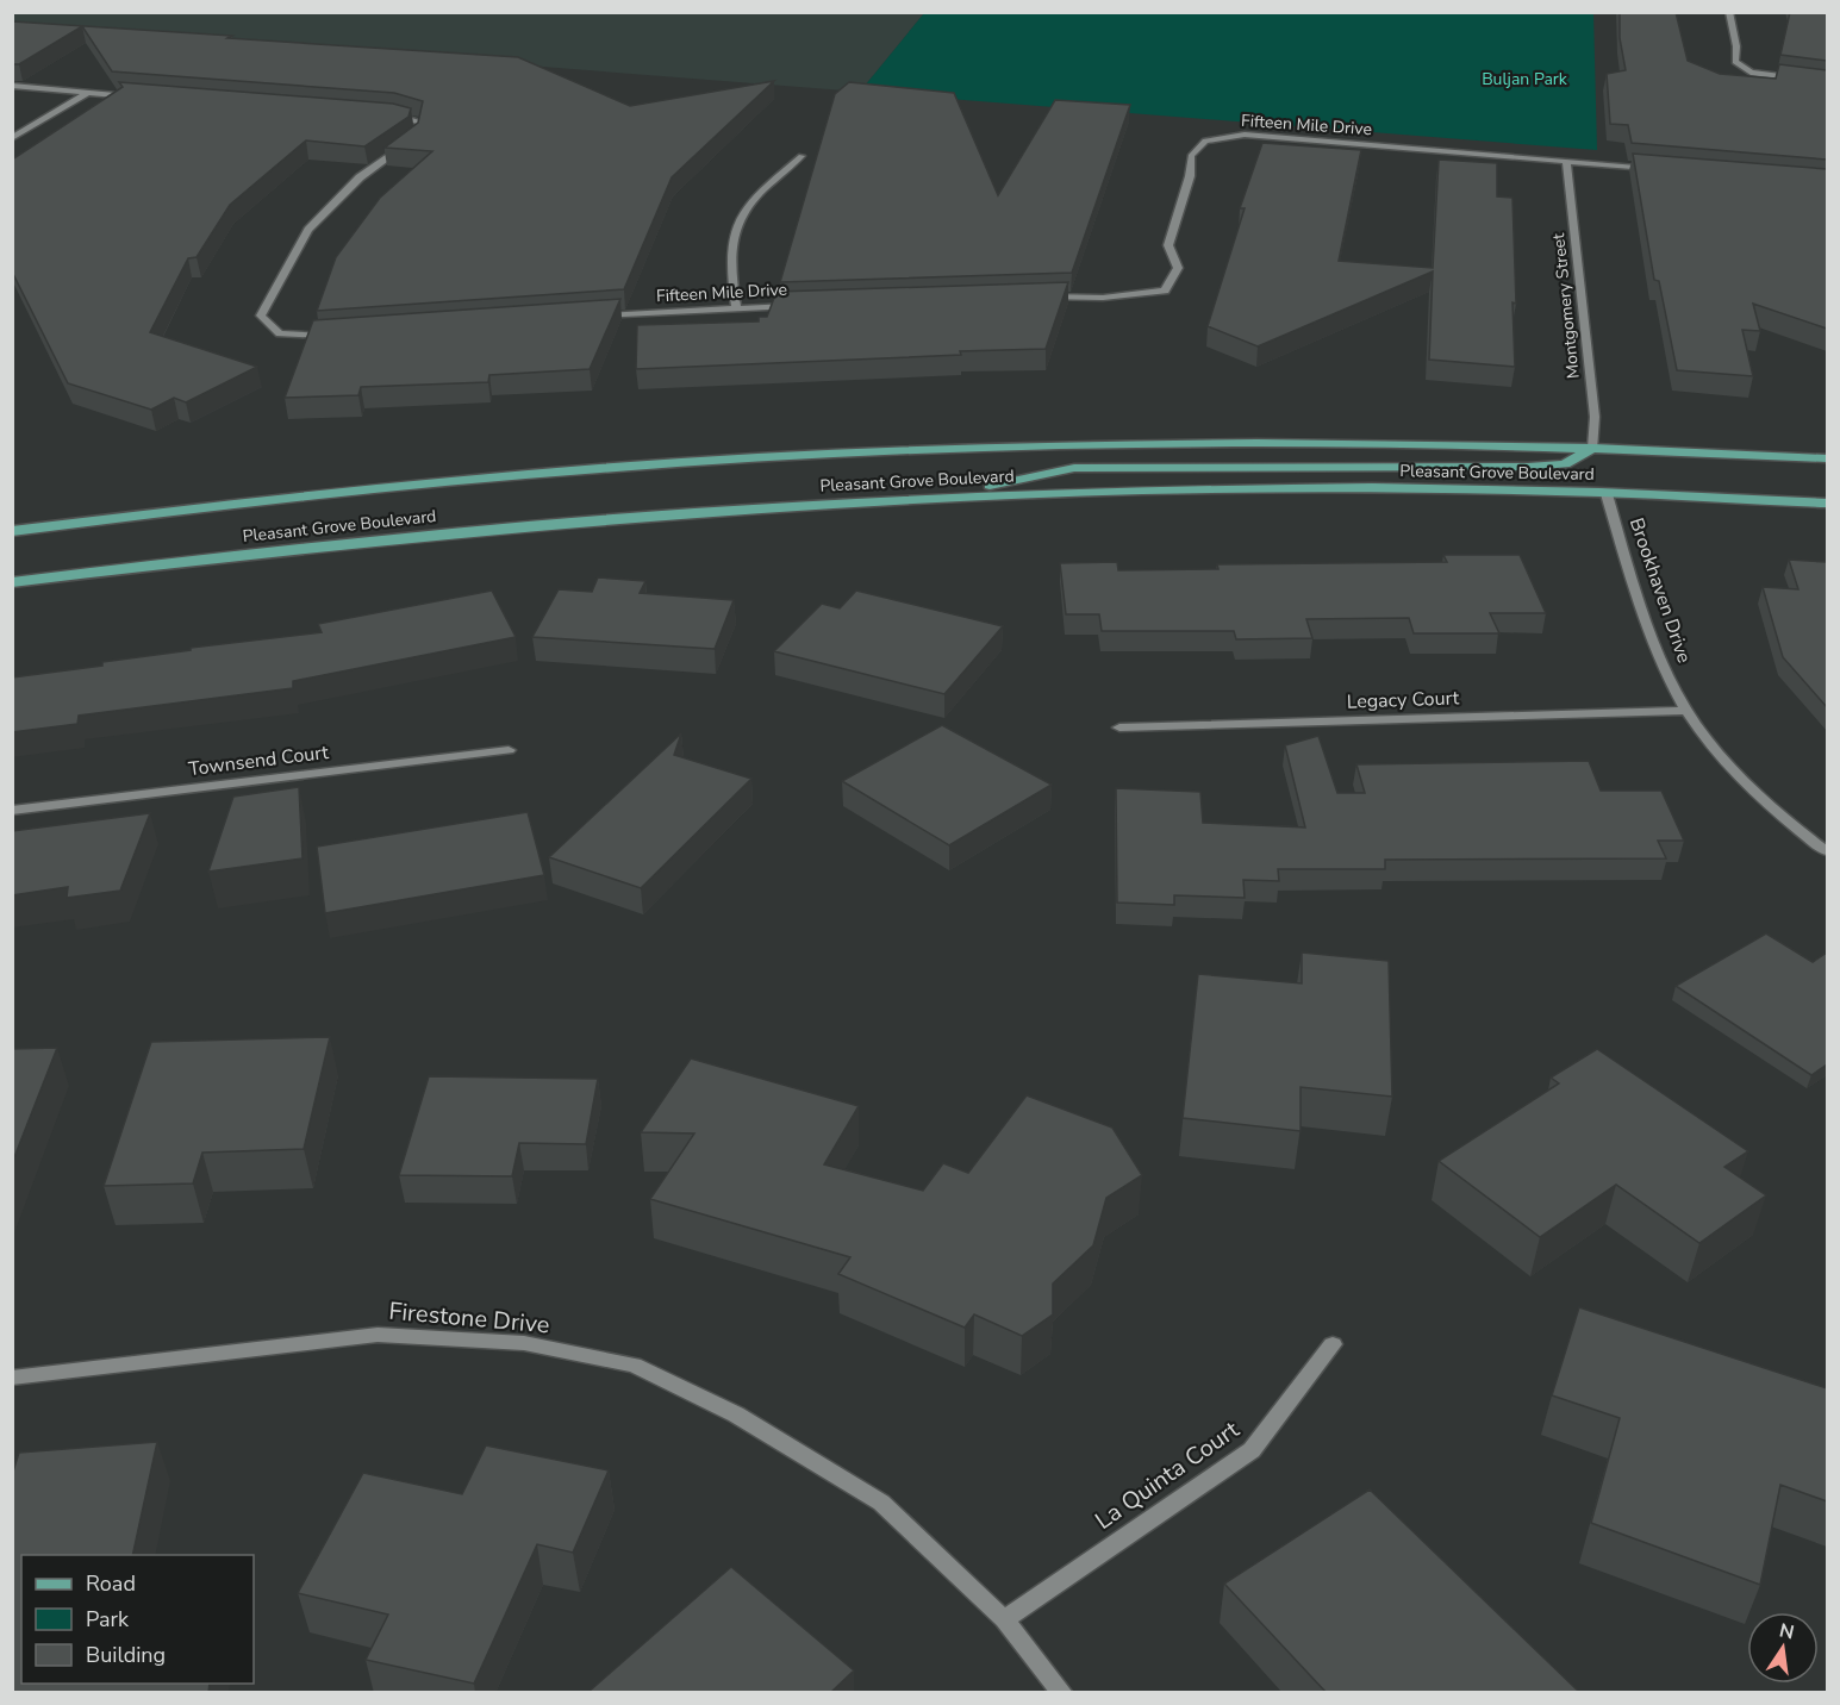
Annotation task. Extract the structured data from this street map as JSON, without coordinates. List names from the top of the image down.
{
  "streets": {
    "main road": ["Pleasant Grove Boulevard"],
    "street": [
      "Fifteen Mile Drive",
      "Montgomery Street",
      "Brookhaven Drive",
      "Legacy Court",
      "Townsend Court",
      "Firestone Drive",
      "La Quinta Court"
    ]
  },
  "crossings": [
    ["Fifteen Mile Drive", "Montgomery Street"],
    ["Montgomery Street", "Pleasant Grove Boulevard"],
    ["Pleasant Grove Boulevard", "Brookhaven Drive"],
    ["Brookhaven Drive", "Legacy Court"],
    ["Firestone Drive", "La Quinta Court"]
  ],
  "parks": ["Buljan Park"],
  "legend": ["Road", "Park", "Building"],
  "north": "top"
}
